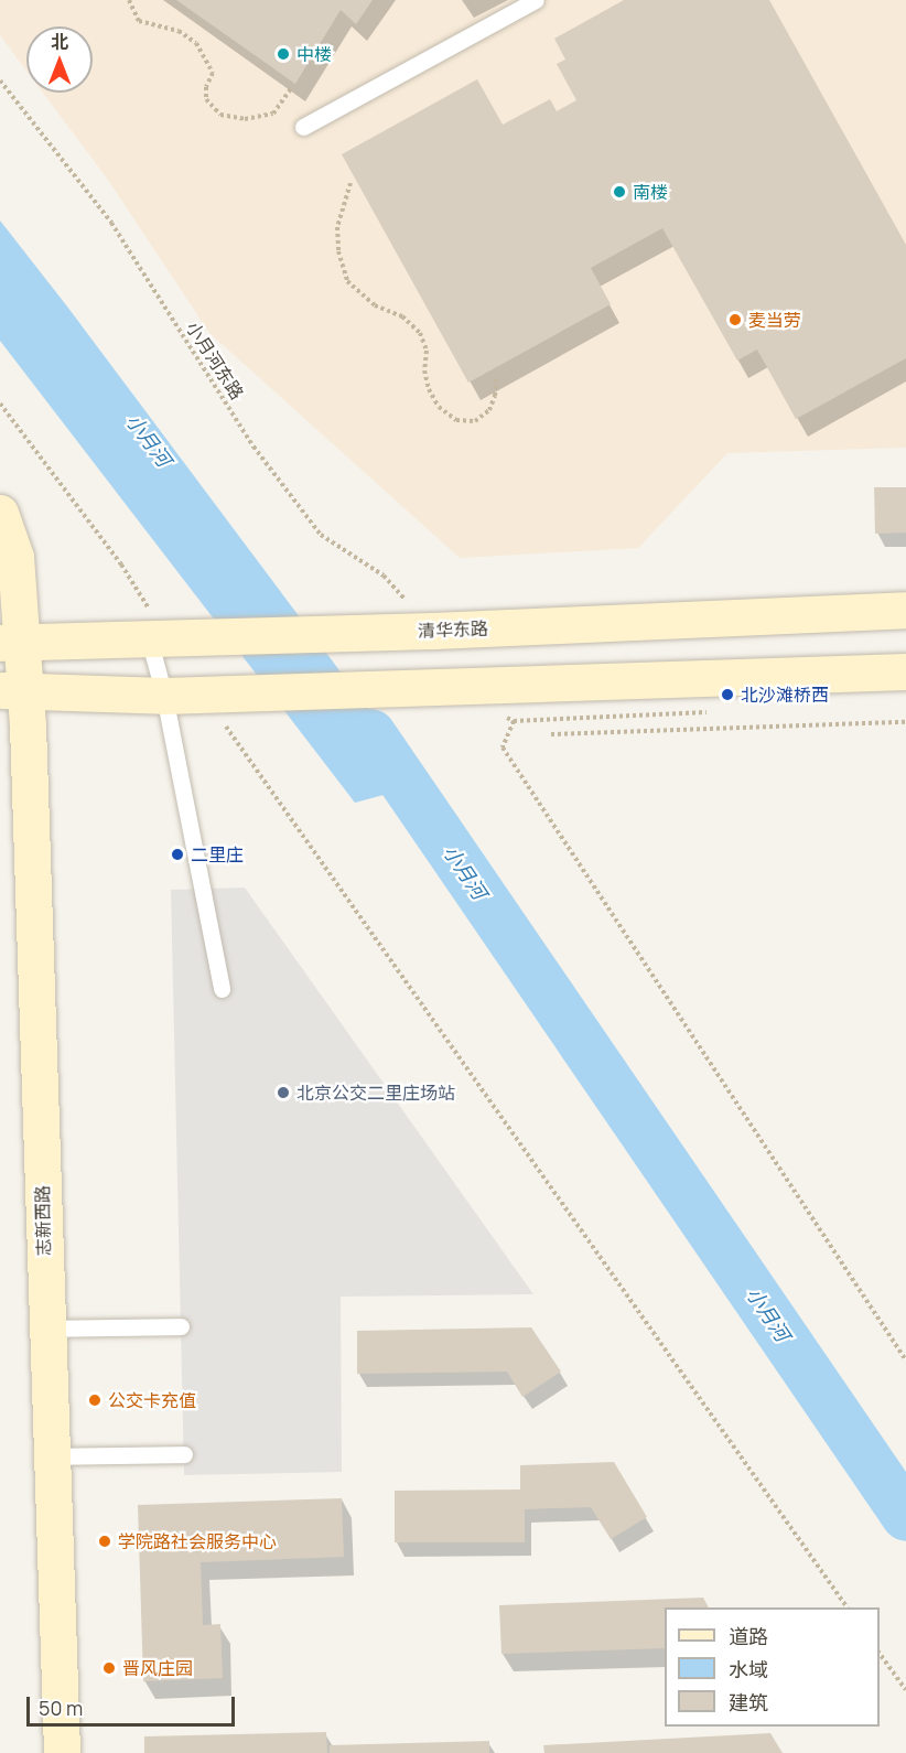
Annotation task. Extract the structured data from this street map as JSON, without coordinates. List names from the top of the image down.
{
  "streets": {
    "main road": ["清华东路", "志新西路"],
    "path": ["小月河东路"]
  },
  "crossings": [
    ["小月河东路", "清华东路"],
    ["清华东路", "志新西路"]
  ],
  "water": ["小月河"],
  "places": [
    "中楼",
    "南楼",
    "麦当劳",
    "北沙滩桥西",
    "二里庄",
    "北京公交二里庄场站",
    "公交卡充值",
    "学院路社会服务中心",
    "晋风庄园"
  ],
  "legend": ["道路", "水域", "建筑"],
  "scale_bar": "50 m",
  "north": "top"
}
